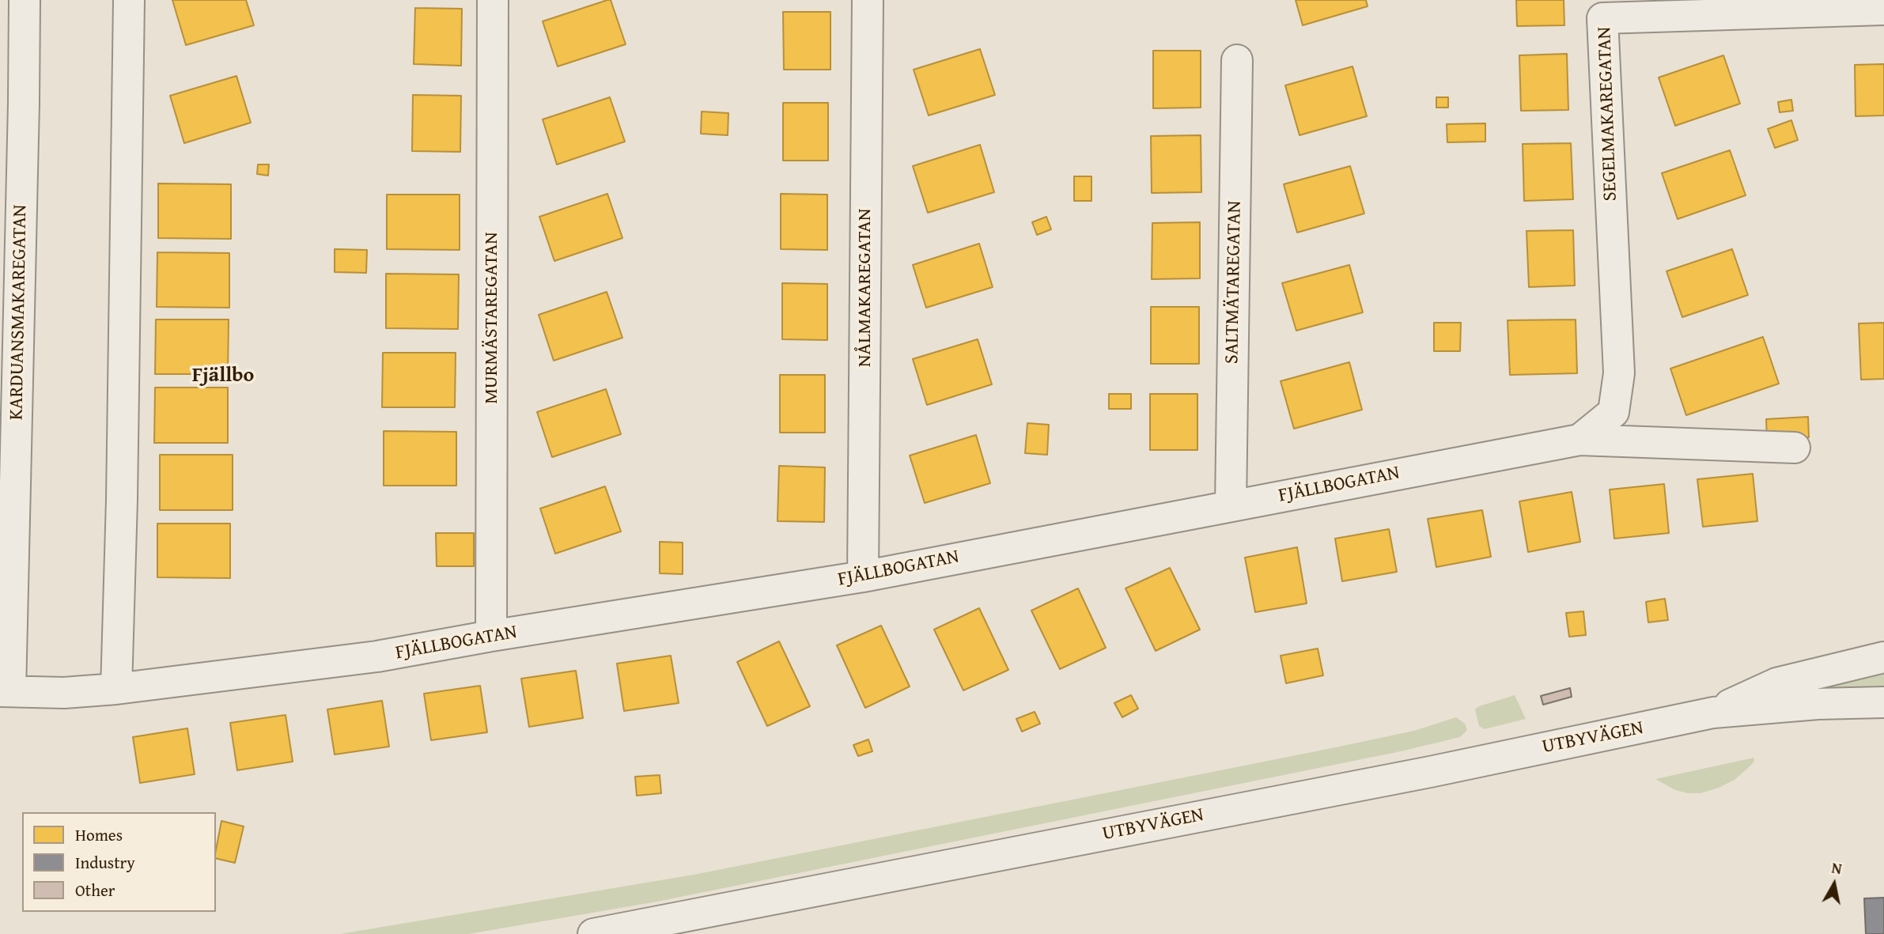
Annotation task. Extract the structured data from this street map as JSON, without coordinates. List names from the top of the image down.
{
  "streets": {
    "street": [
      "SEGELMAKAREGATAN",
      "SALTMÄTAREGATAN",
      "NÅLMAKAREGATAN",
      "KARDUANSMAKAREGATAN",
      "MURMÄSTAREGATAN",
      "FJÄLLBOGATAN",
      "UTBYVÄGEN"
    ]
  },
  "crossings": [
    ["SEGELMAKAREGATAN", "FJÄLLBOGATAN"],
    ["SALTMÄTAREGATAN", "FJÄLLBOGATAN"],
    ["NÅLMAKAREGATAN", "FJÄLLBOGATAN"],
    ["KARDUANSMAKAREGATAN", "FJÄLLBOGATAN"],
    ["MURMÄSTAREGATAN", "FJÄLLBOGATAN"]
  ],
  "districts": ["Fjällbo"],
  "legend": ["Homes", "Industry", "Other"],
  "north": "top"
}
